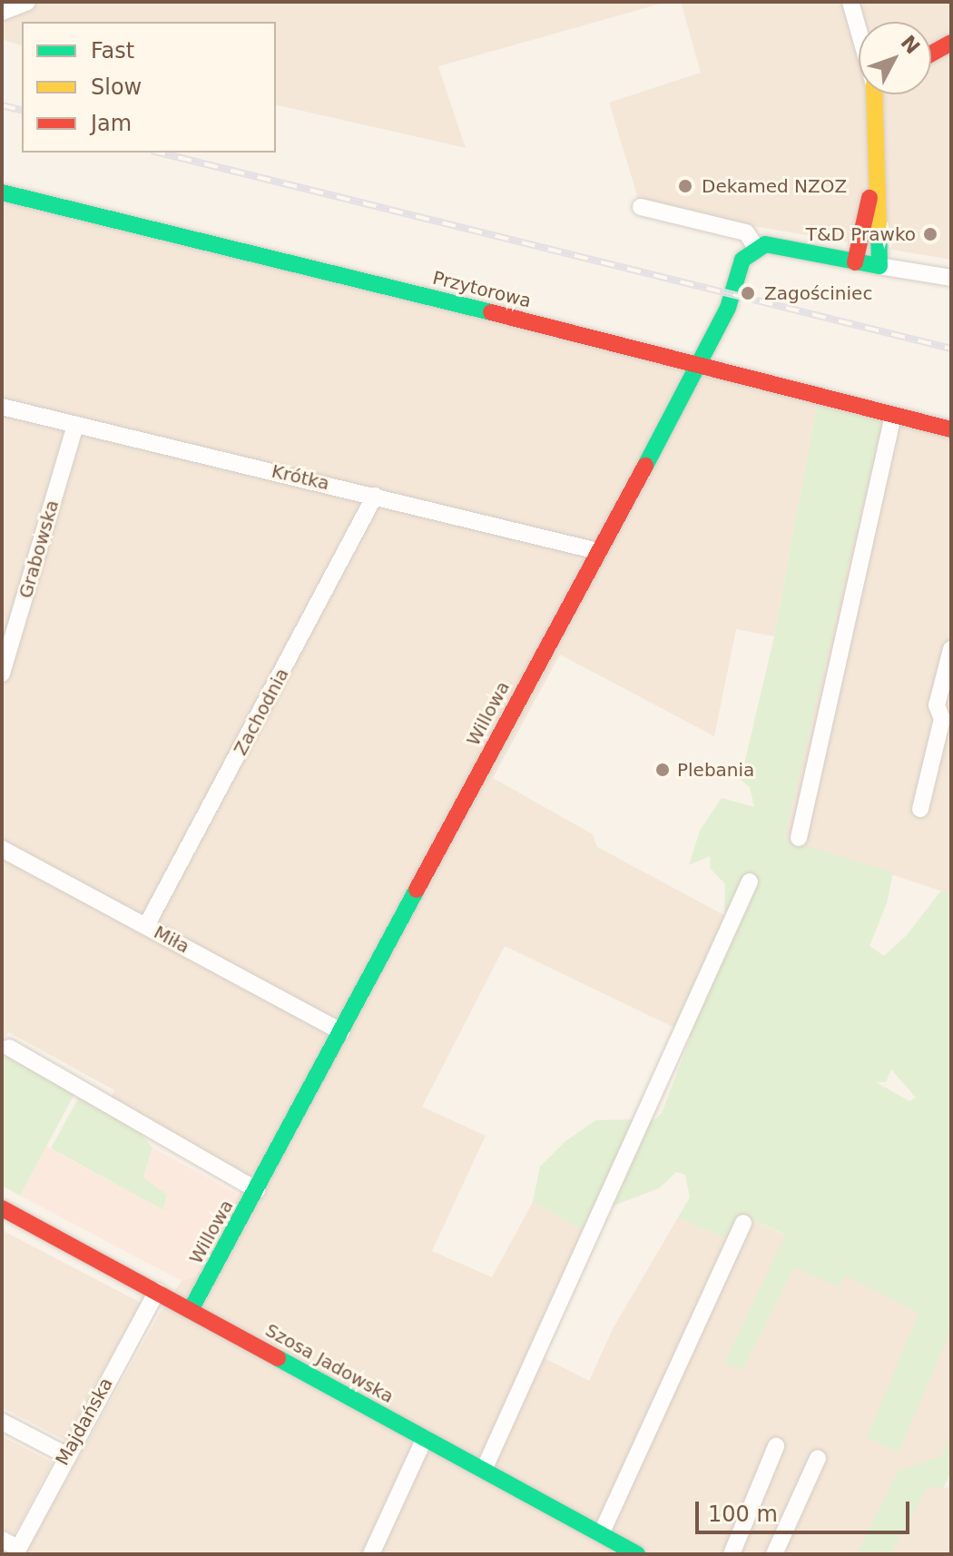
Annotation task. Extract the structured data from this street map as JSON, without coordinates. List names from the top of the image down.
{
  "streets": {
    "street": [
      "Przytorowa",
      "Krótka",
      "Grabowska",
      "Zachodnia",
      "Willowa",
      "Miła",
      "Szosa Jadowska",
      "Majdańska"
    ]
  },
  "crossings": [
    ["Przytorowa", "Willowa"],
    ["Krótka", "Grabowska"],
    ["Krótka", "Zachodnia"],
    ["Krótka", "Willowa"],
    ["Zachodnia", "Miła"],
    ["Willowa", "Miła"],
    ["Willowa", "Szosa Jadowska"],
    ["Szosa Jadowska", "Majdańska"]
  ],
  "places": [
    "Dekamed NZOZ",
    "T&D Prawko",
    "Zagościniec",
    "Plebania"
  ],
  "legend": ["Fast", "Slow", "Jam"],
  "scale_bar": "100 m",
  "north": "top right"
}
